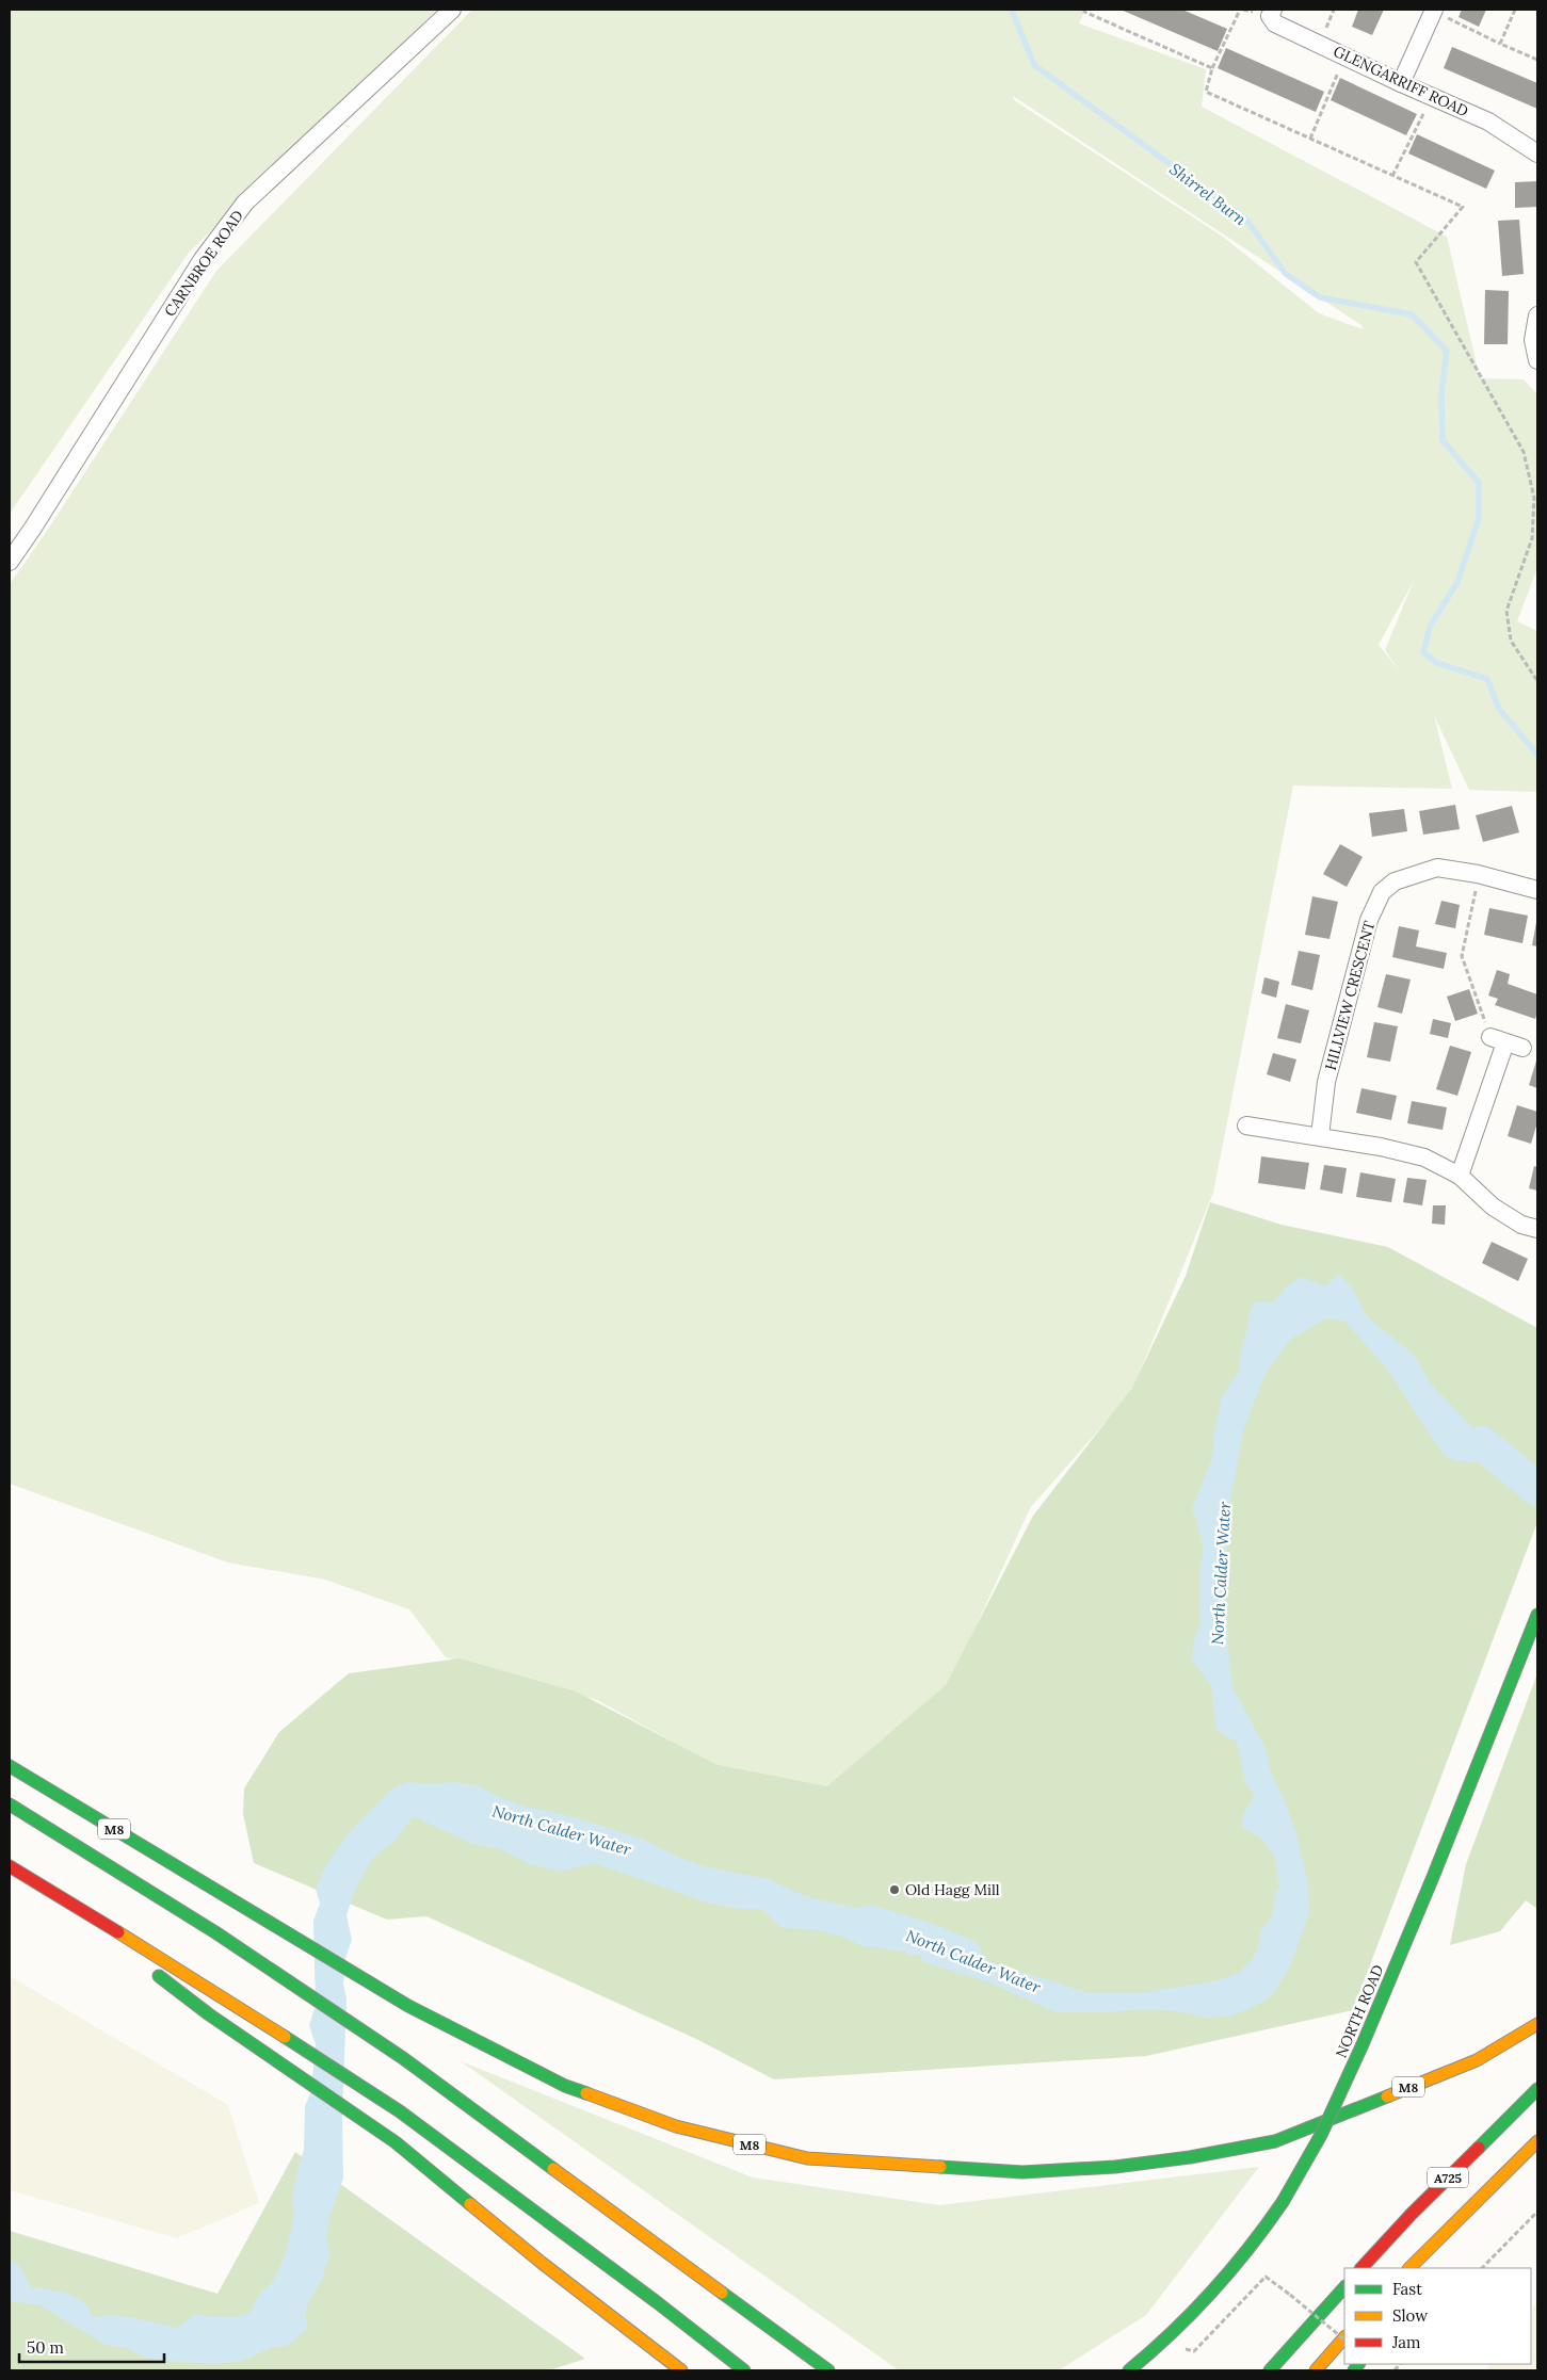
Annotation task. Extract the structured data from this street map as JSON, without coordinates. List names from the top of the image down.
{
  "streets": {
    "main road": ["M8", "NORTH ROAD", "A725"],
    "street": ["GLENGARRIFF ROAD", "CARNBROE ROAD", "HILLVIEW CRESCENT"]
  },
  "water": ["Shirrel Burn", "North Calder Water"],
  "places": ["Old Hagg Mill"],
  "legend": ["Fast", "Slow", "Jam"],
  "scale_bar": "50 m"
}
